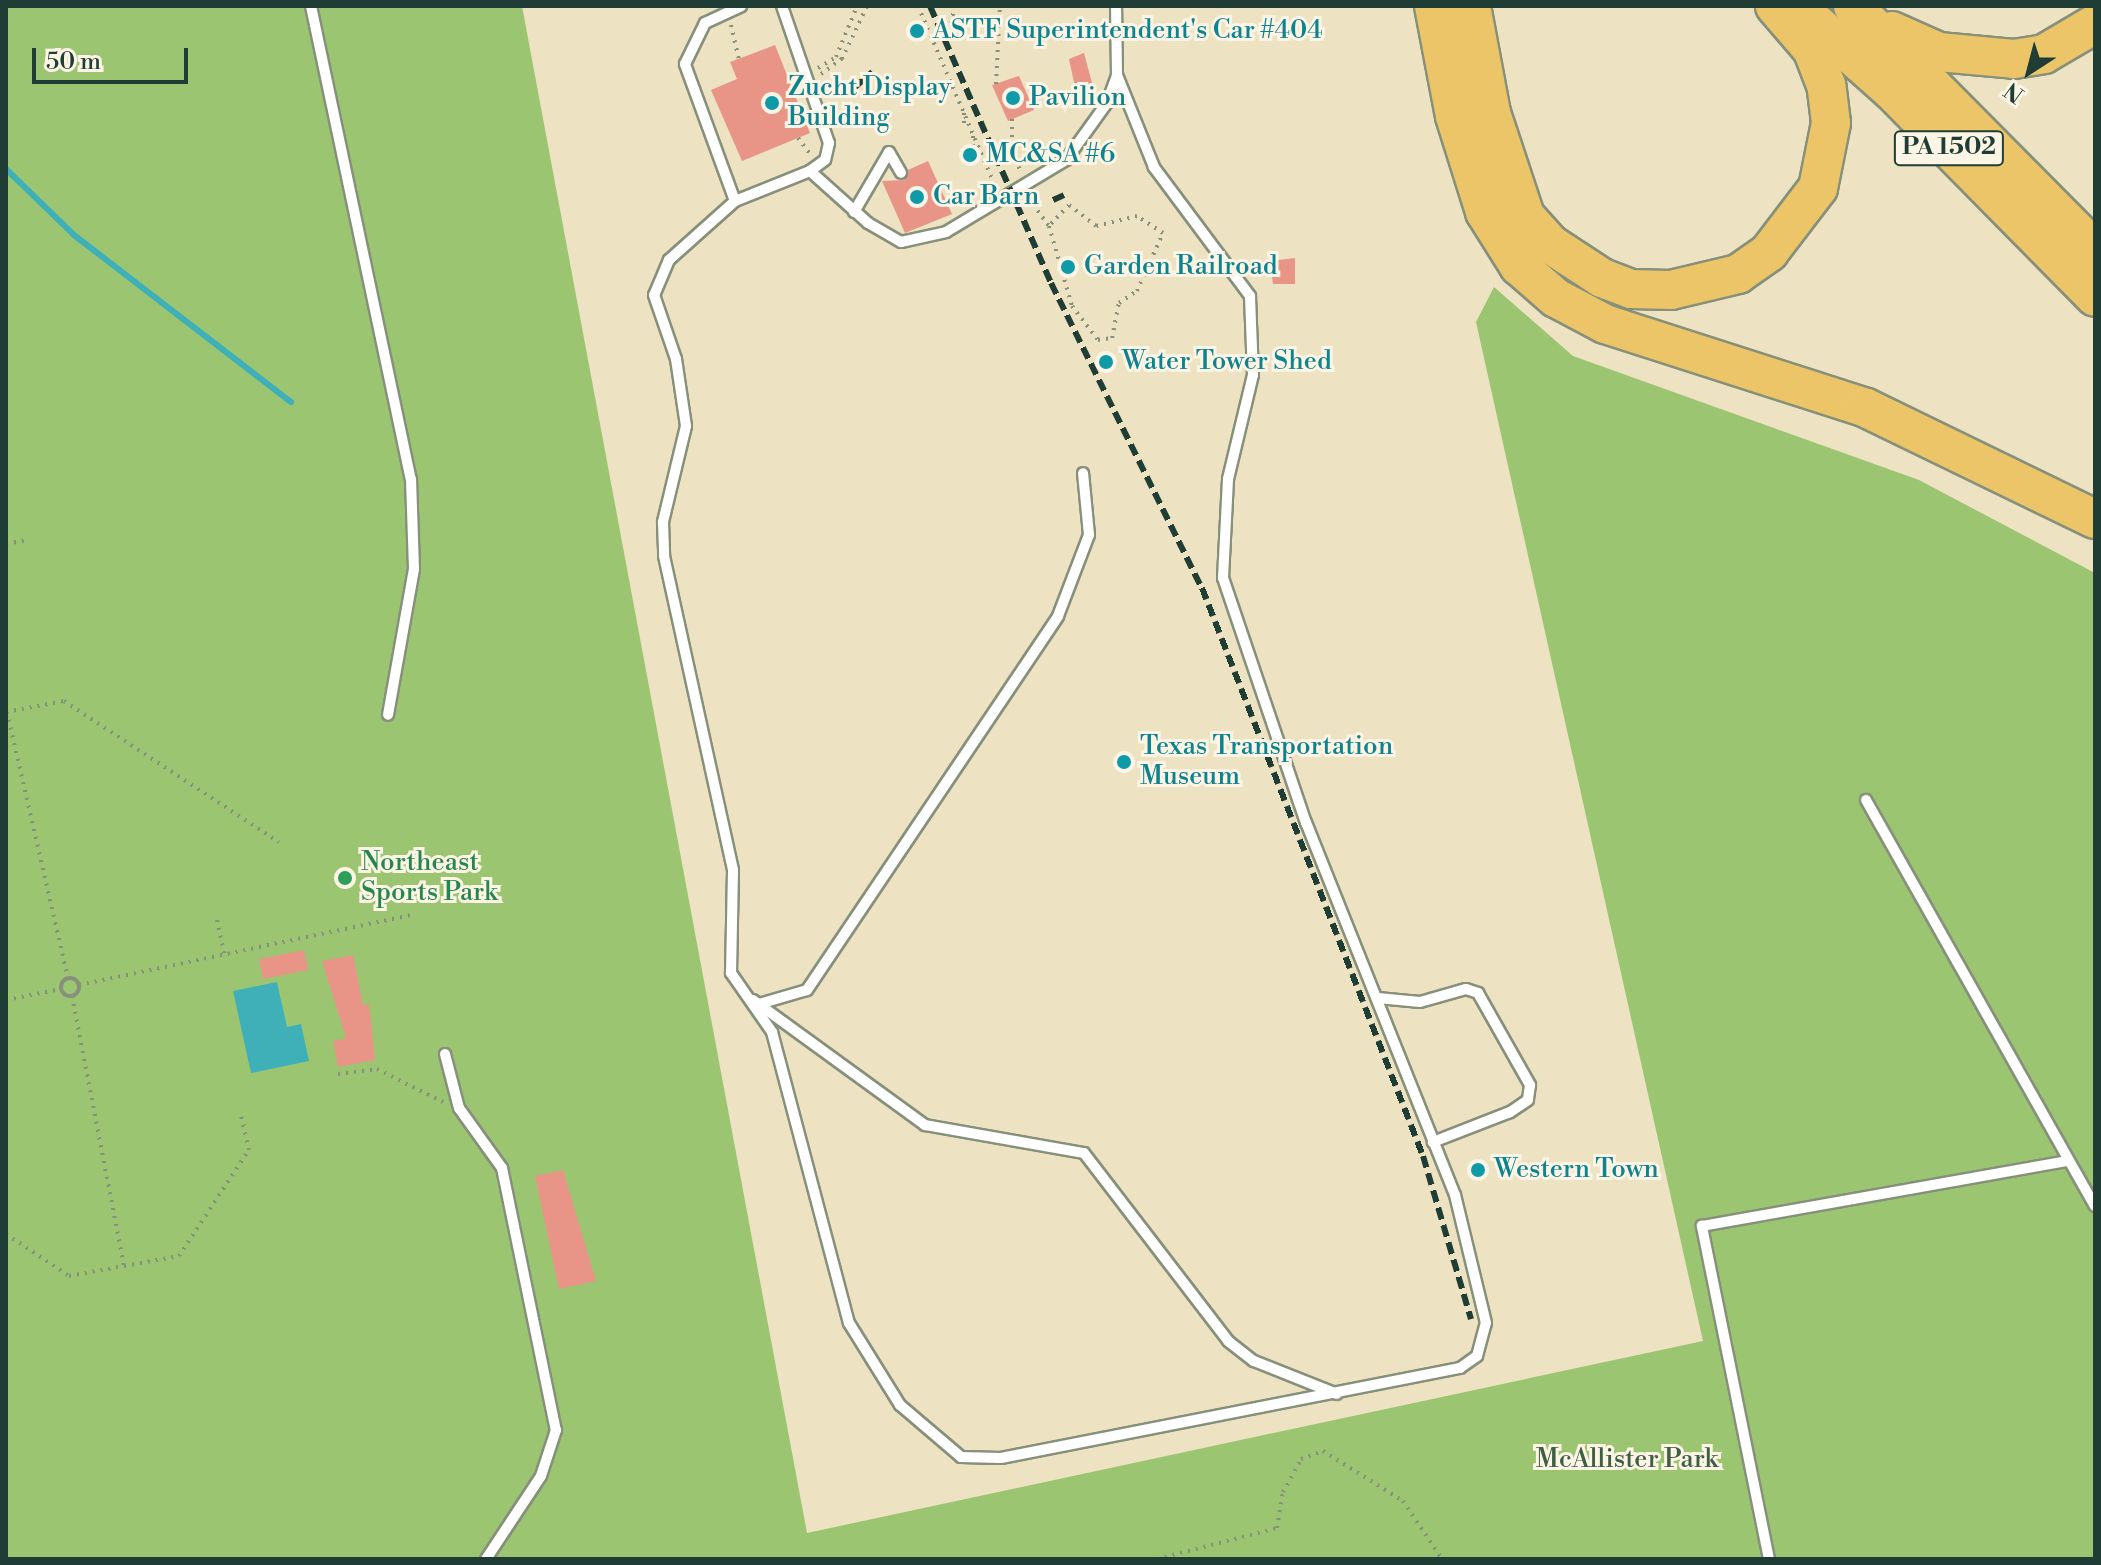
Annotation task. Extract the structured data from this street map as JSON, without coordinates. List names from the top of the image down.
{
  "streets": {
    "highway": ["PA 1502"]
  },
  "parks": ["McAllister Park"],
  "places": [
    "ASTF Superintendent's Car #404",
    "Pavilion",
    "Zucht Display Building",
    "MC&SA #6",
    "Car Barn",
    "Garden Railroad",
    "Water Tower Shed",
    "Texas Transportation Museum",
    "Northeast Sports Park",
    "Western Town"
  ],
  "scale_bar": "50 m",
  "north": "bottom left"
}
